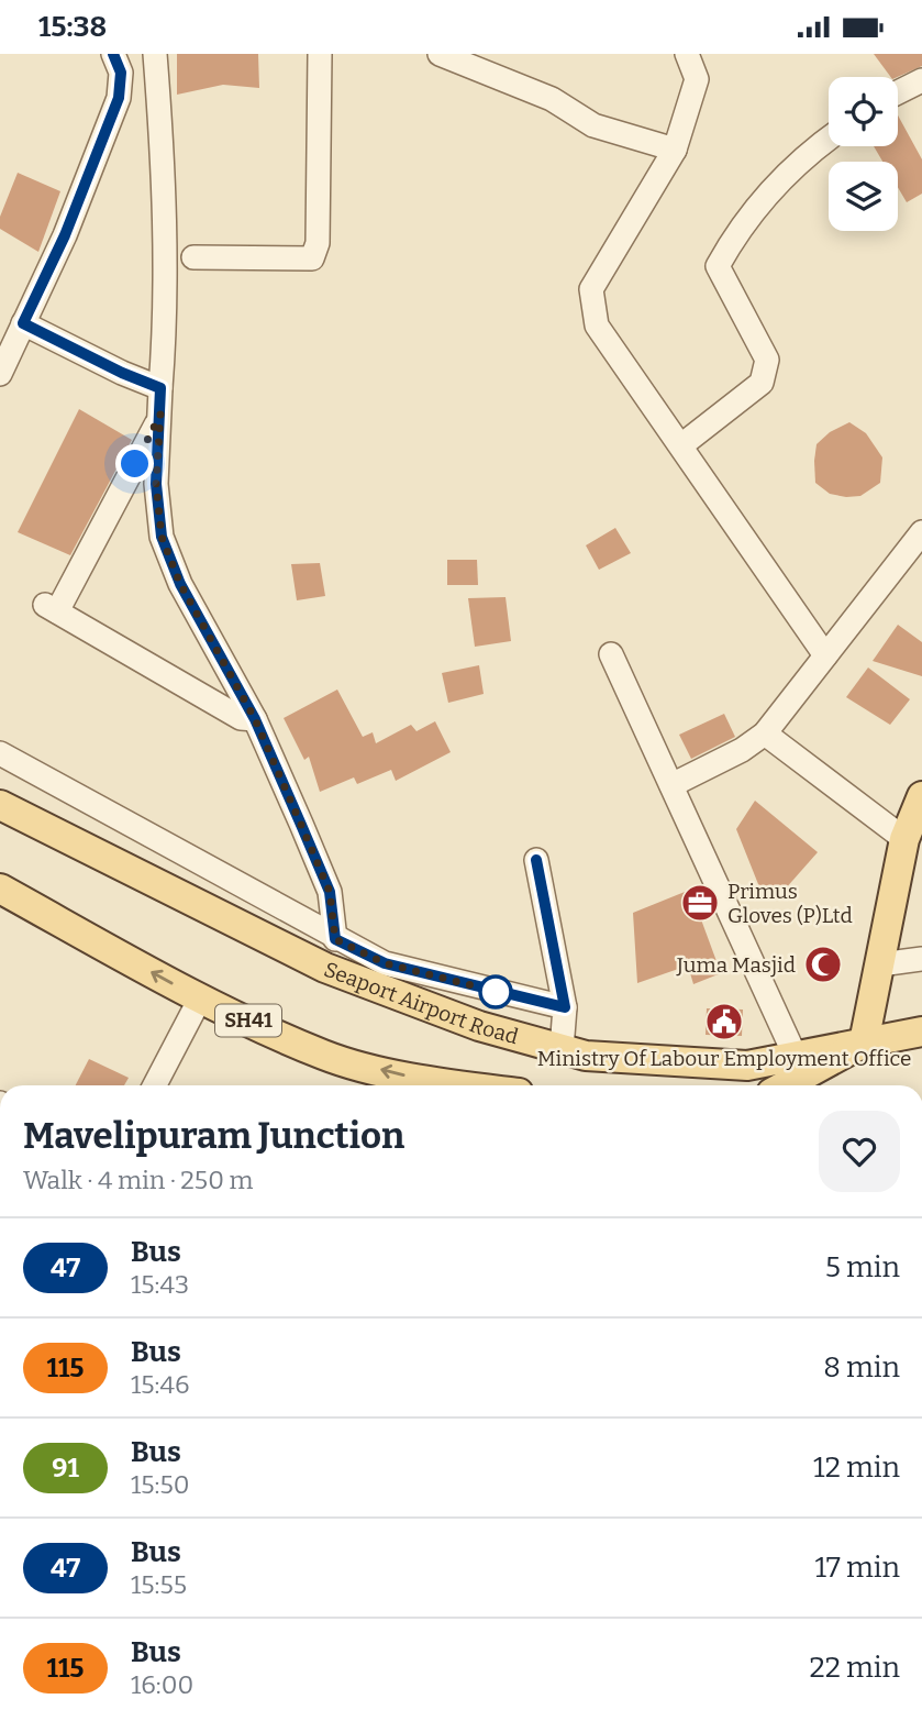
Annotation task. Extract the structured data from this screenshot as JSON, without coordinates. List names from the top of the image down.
{
  "streets": {
    "main road": ["Seaport Airport Road", "SH41"]
  },
  "places": {
    "office": ["Primus Gloves (P)Ltd"],
    "mosque": ["Juma Masjid"],
    "public building": ["Ministry Of Labour Employment Office"]
  },
  "lines": ["bus line 47"],
  "page": {
    "status": "15:38",
    "heading": ["Mavelipuram Junction", "Walk · 4 min · 250 m"],
    "list": [
      {
        "mark": "47",
        "name": "Bus",
        "note": "15:43",
        "value": "5 min"
      },
      {
        "mark": "115",
        "name": "Bus",
        "note": "15:46",
        "value": "8 min"
      },
      {
        "mark": "91",
        "name": "Bus",
        "note": "15:50",
        "value": "12 min"
      },
      {
        "mark": "47",
        "name": "Bus",
        "note": "15:55",
        "value": "17 min"
      },
      {
        "mark": "115",
        "name": "Bus",
        "note": "16:00",
        "value": "22 min"
      }
    ]
  }
}
